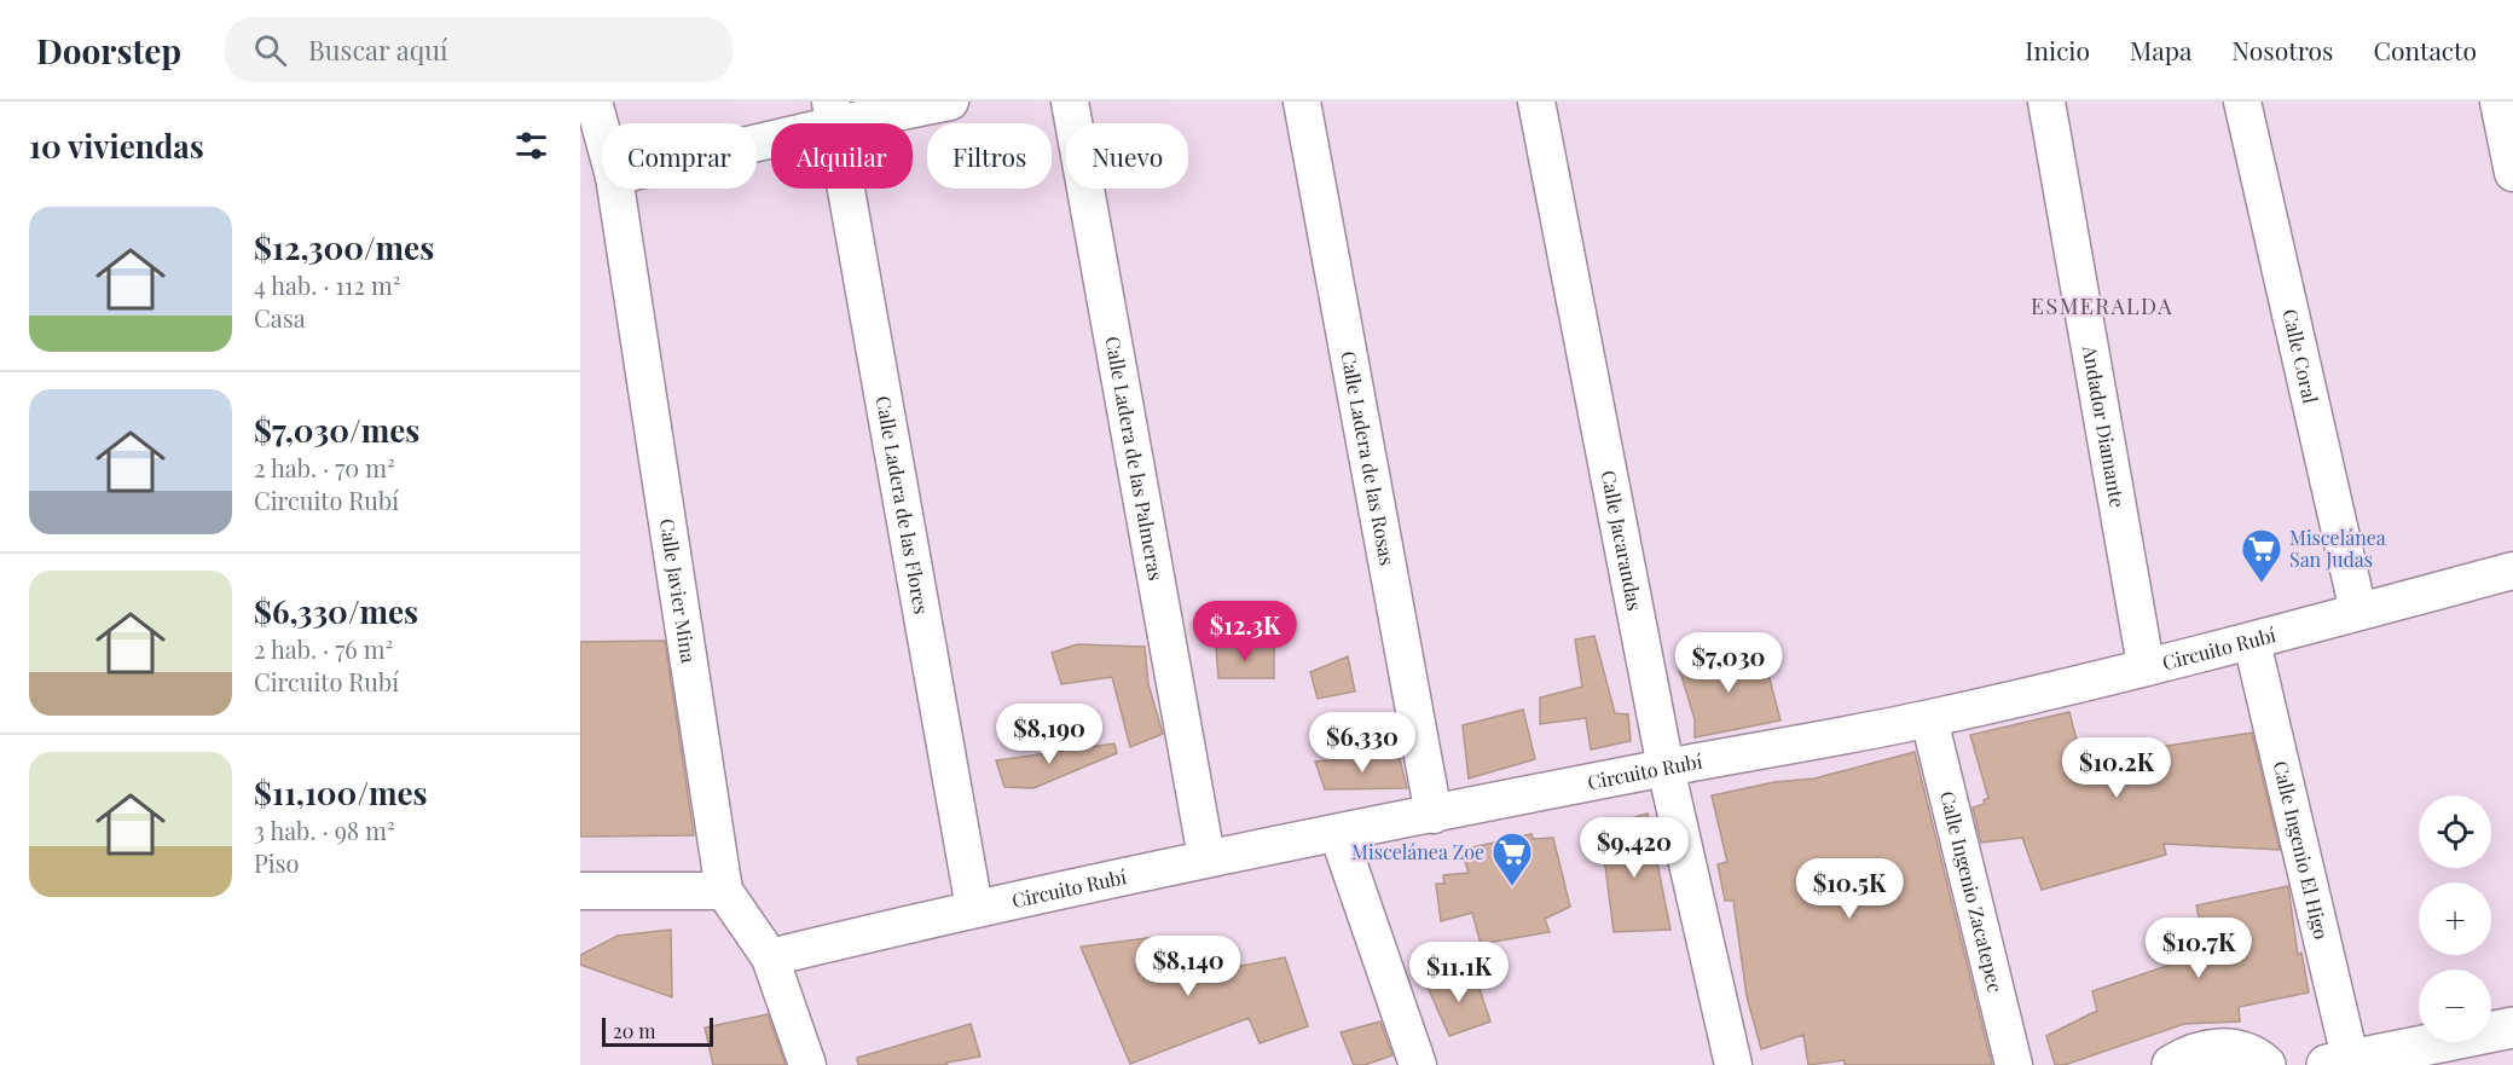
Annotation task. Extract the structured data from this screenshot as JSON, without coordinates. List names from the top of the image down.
{
  "streets": {
    "street": [
      "Calle Coral",
      "Andador Diamante",
      "Calle Ladera de las Palmeras",
      "Calle Ladera de las Rosas",
      "Calle Ladera de las Flores",
      "Calle Jacarandas",
      "Calle Javier Mina",
      "Circuito Rubí",
      "Calle Ingenio El Higo",
      "Calle Ingenio Zacatepec"
    ]
  },
  "crossings": [
    ["Calle Coral", "Circuito Rubí"],
    ["Andador Diamante", "Circuito Rubí"],
    ["Calle Ladera de las Palmeras", "Circuito Rubí"],
    ["Calle Ladera de las Rosas", "Circuito Rubí"],
    ["Calle Ladera de las Flores", "Circuito Rubí"],
    ["Calle Jacarandas", "Circuito Rubí"],
    ["Calle Javier Mina", "Circuito Rubí"],
    ["Circuito Rubí", "Calle Ingenio El Higo"],
    ["Circuito Rubí", "Calle Ingenio Zacatepec"]
  ],
  "districts": ["ESMERALDA"],
  "places": {
    "supermarket": ["Miscelánea San Judas", "Miscelánea Zoe"]
  },
  "scale_bar": "20 m",
  "page": {
    "header": "Doorstep",
    "search": "Buscar aquí",
    "nav": [
      "Inicio",
      "Mapa",
      "Nosotros",
      "Contacto"
    ],
    "heading": "10 viviendas",
    "chip": [
      "Comprar",
      "Alquilar",
      "Filtros",
      "Nuevo"
    ],
    "list": [
      {
        "name": "$12,300/mes",
        "note": "4 hab. · 112 m² · Casa"
      },
      {
        "name": "$7,030/mes",
        "note": "2 hab. · 70 m² · Circuito Rubí"
      },
      {
        "name": "$6,330/mes",
        "note": "2 hab. · 76 m² · Circuito Rubí"
      },
      {
        "name": "$11,100/mes",
        "note": "3 hab. · 98 m² · Piso"
      }
    ],
    "price": [
      "$12.3K",
      "$7,030",
      "$8,190",
      "$6,330",
      "$10.2K",
      "$9,420",
      "$10.5K",
      "$10.7K",
      "$8,140",
      "$11.1K"
    ],
    "map_buttons": ["+", "−"],
    "scale": "20 m"
  }
}
